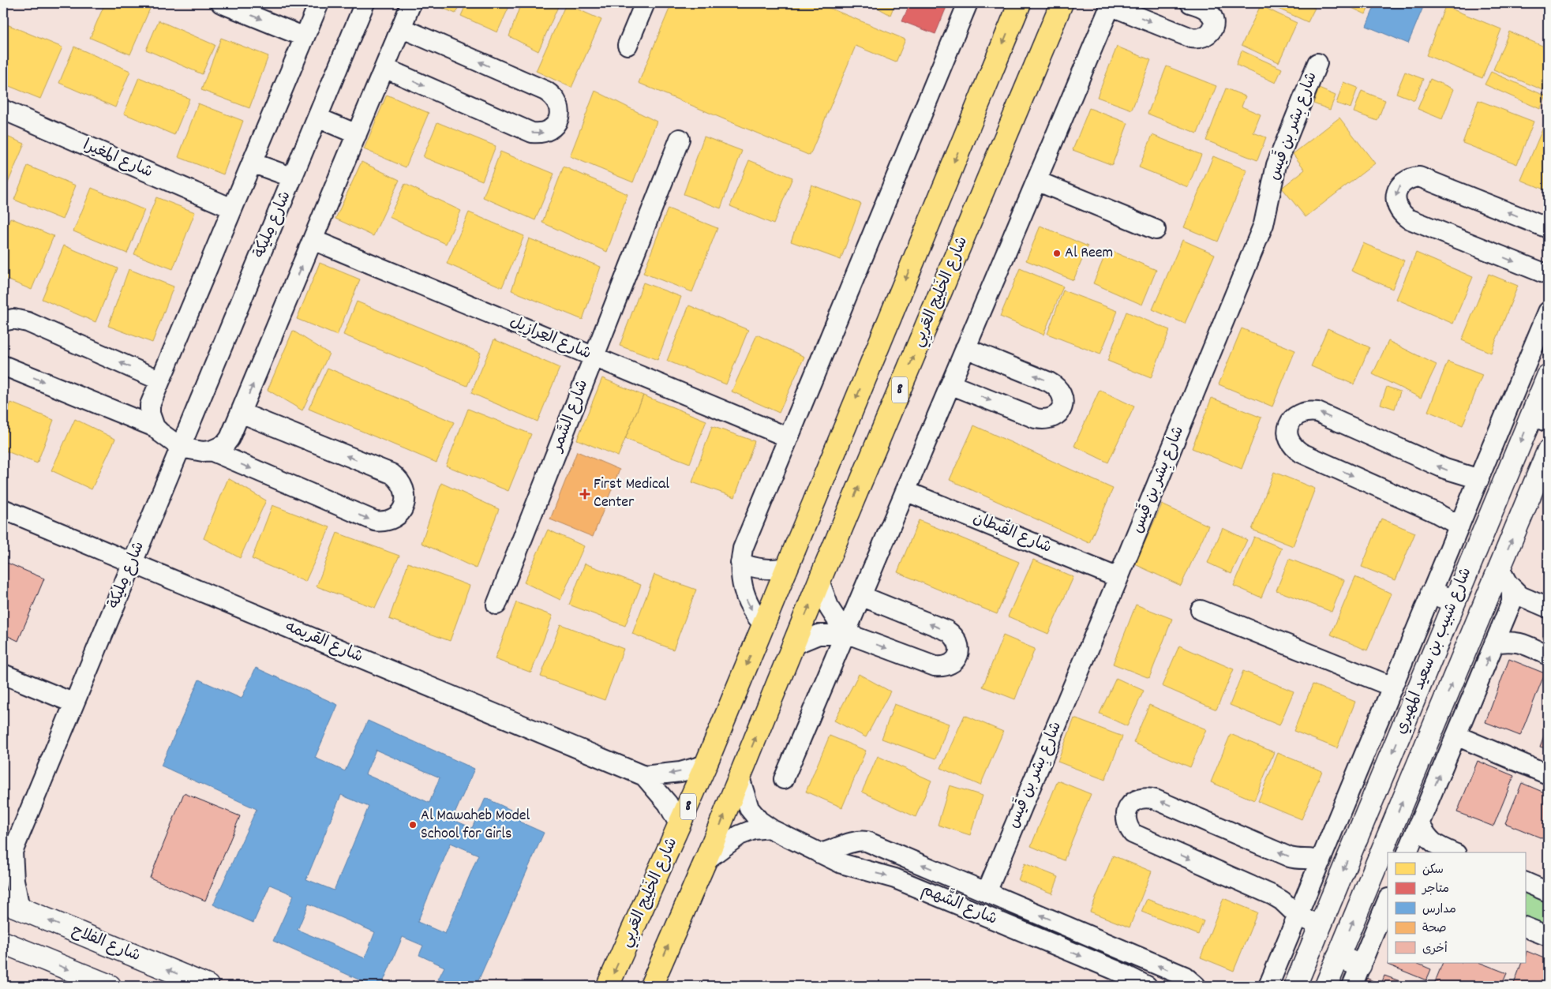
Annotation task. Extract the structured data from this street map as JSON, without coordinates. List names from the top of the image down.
{
  "streets": {
    "highway": ["شارع الخَلِيج العَربِي", "8"],
    "street": [
      "شارع بِشر بن قَيس",
      "شارع المغيرا",
      "شارع مِليكة",
      "شارع العِرازِيل",
      "شارع السَّمر",
      "شارع القُبطان",
      "شارع القريمه",
      "شارع شبيب بن سعيد المهيري",
      "شارع الشَّهم",
      "شارع الفلاح"
    ]
  },
  "crossings": [
    ["شارع بِشر بن قَيس", "شارع القُبطان"],
    ["شارع مِليكة", "شارع القريمه"],
    ["شارع مِليكة", "شارع الفلاح"],
    ["شارع الخَلِيج العَربِي", "شارع القريمه"],
    ["شارع الخَلِيج العَربِي", "شارع الشَّهم"],
    ["شارع العِرازِيل", "شارع السَّمر"]
  ],
  "places": {
    "other": ["Al Reem", "Al Mawaheb Model School for Girls"],
    "health": ["First Medical Center"]
  },
  "legend": [
    "سكن",
    "متاجر",
    "مدارس",
    "صحة",
    "أخرى"
  ]
}
